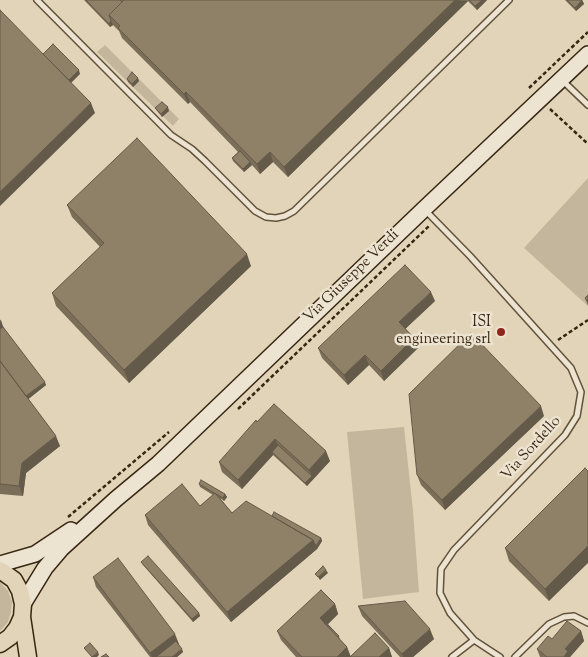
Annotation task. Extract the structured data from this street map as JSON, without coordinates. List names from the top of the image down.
{
  "streets": {
    "main road": ["Via Giuseppe Verdi"],
    "lane": ["Via Sordello"]
  },
  "crossings": [
    ["Via Giuseppe Verdi", "Via Sordello"]
  ],
  "places": ["ISI engineering srl"]
}
